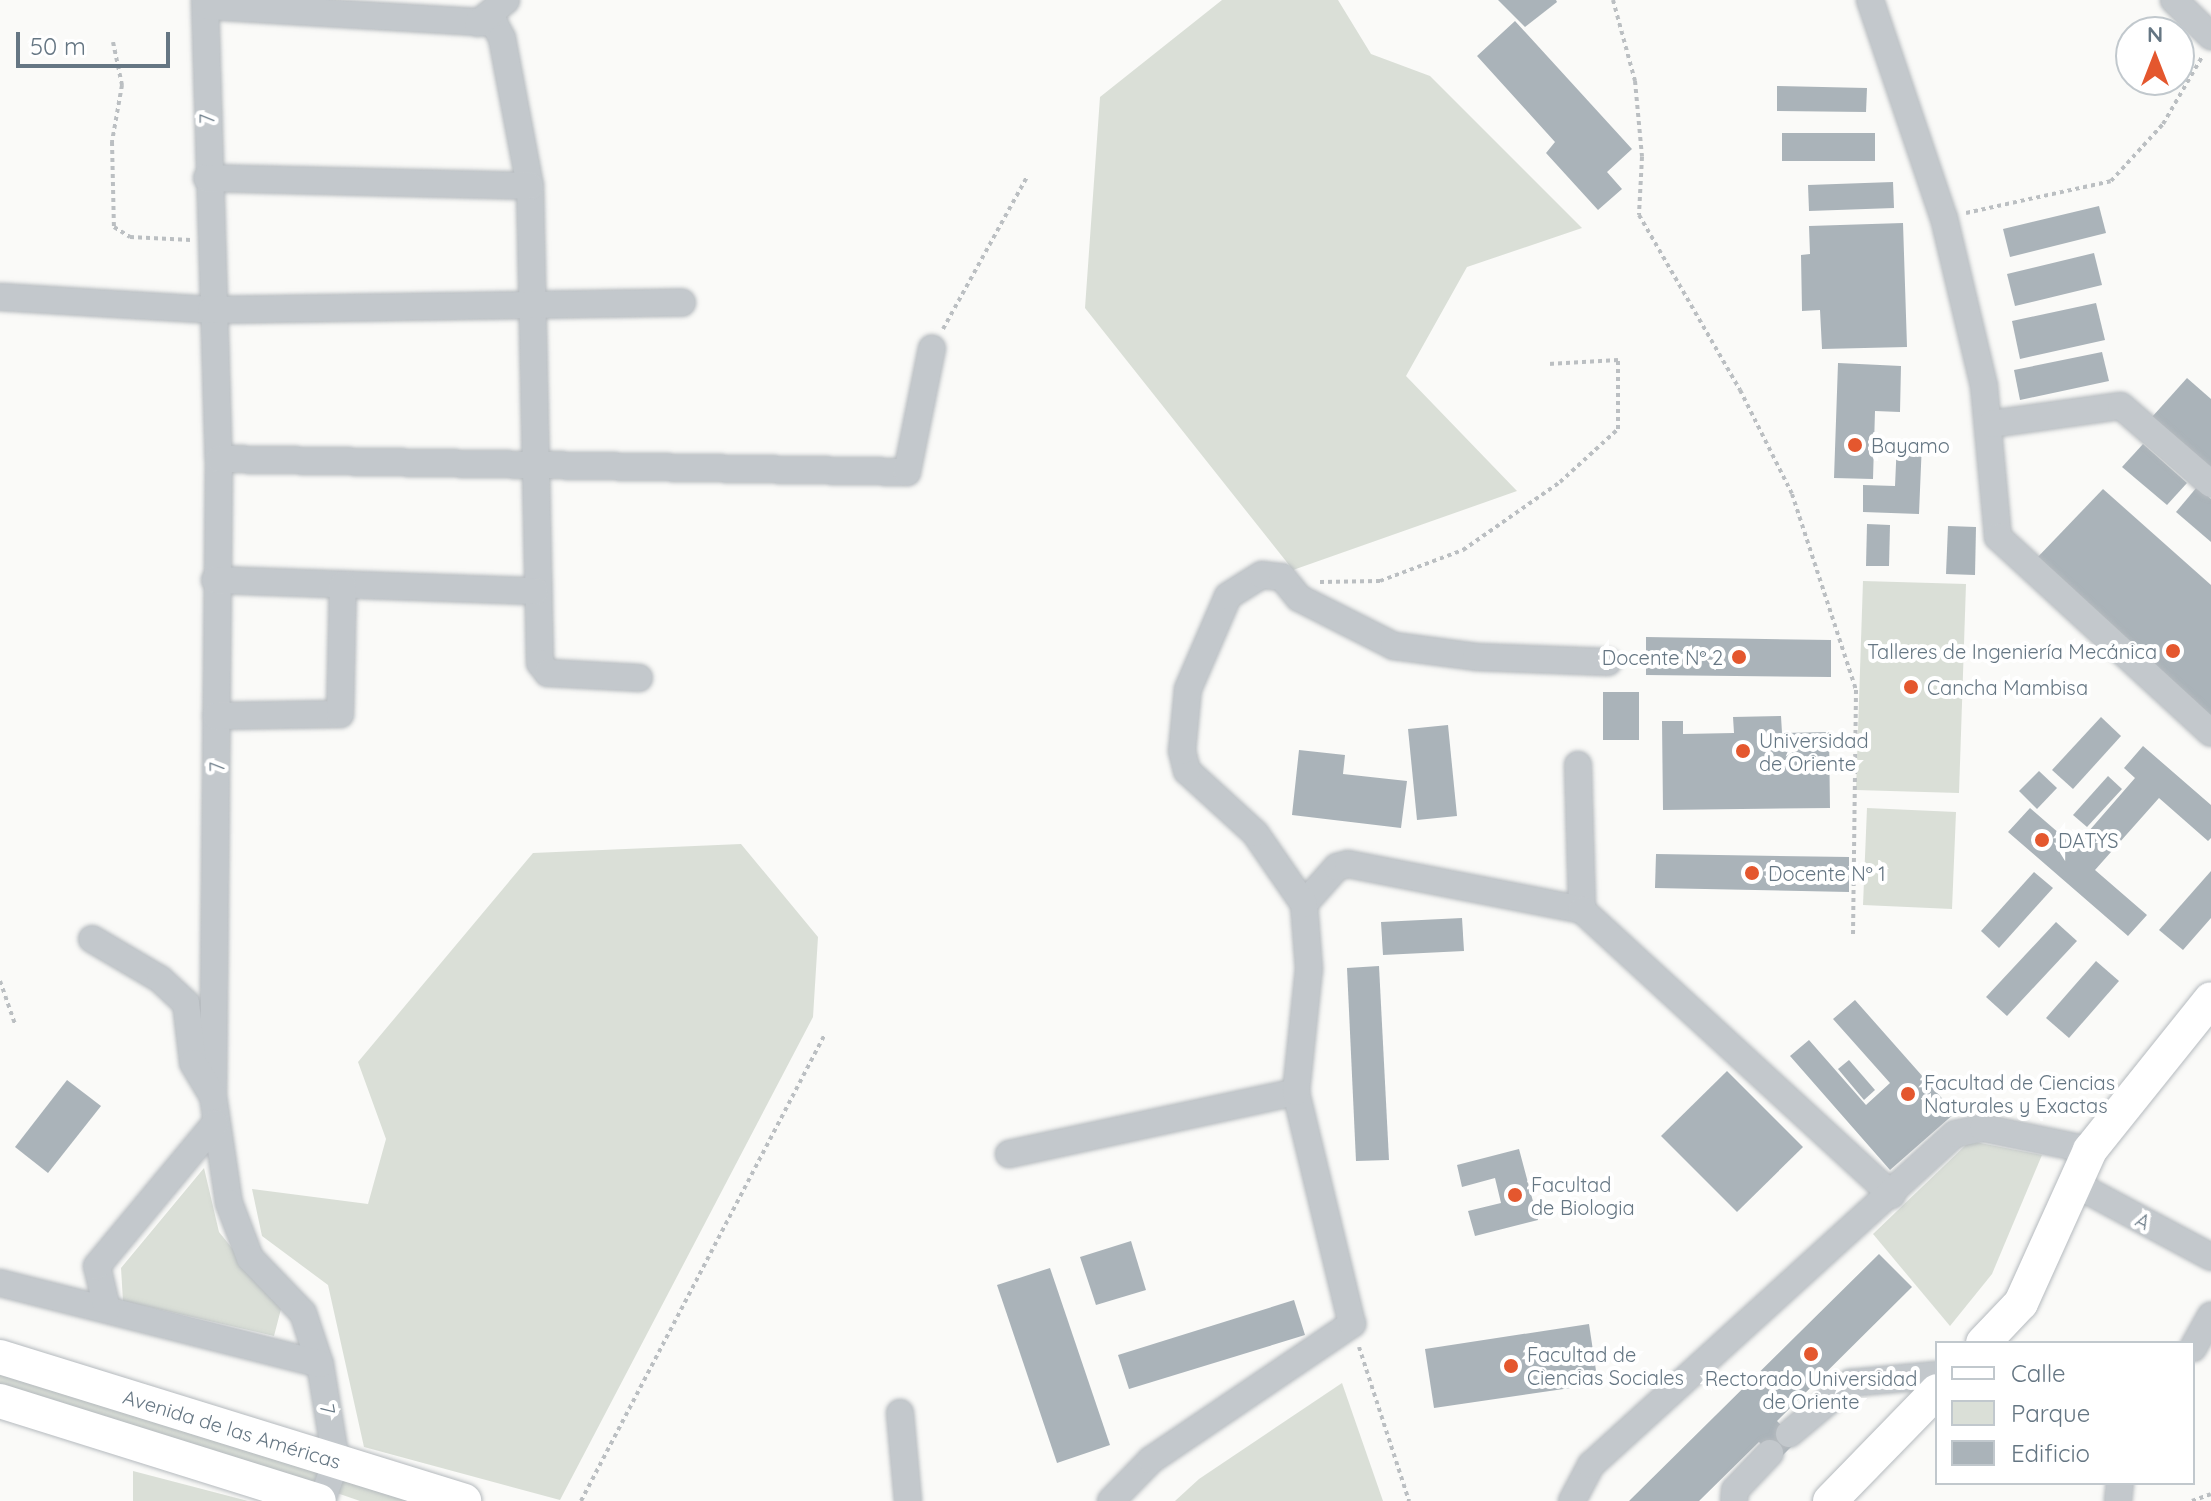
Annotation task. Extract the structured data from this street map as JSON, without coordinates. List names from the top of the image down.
{
  "streets": {
    "main road": ["Avenida de las Américas"],
    "street": ["7", "A"]
  },
  "crossings": [
    ["7", "Avenida de las Américas"]
  ],
  "places": [
    "Bayamo",
    "Talleres de Ingeniería Mecánica",
    "Docente Nº 2",
    "Cancha Mambisa",
    "Universidad de Oriente",
    "DATYS",
    "Docente Nº 1",
    "Facultad de Ciencias Naturales y Exactas",
    "Facultad de Biologia",
    "Rectorado Universidad de Oriente",
    "Facultad de Ciencias Sociales"
  ],
  "legend": ["Calle", "Parque", "Edificio"],
  "scale_bar": "50 m",
  "north": "top"
}
